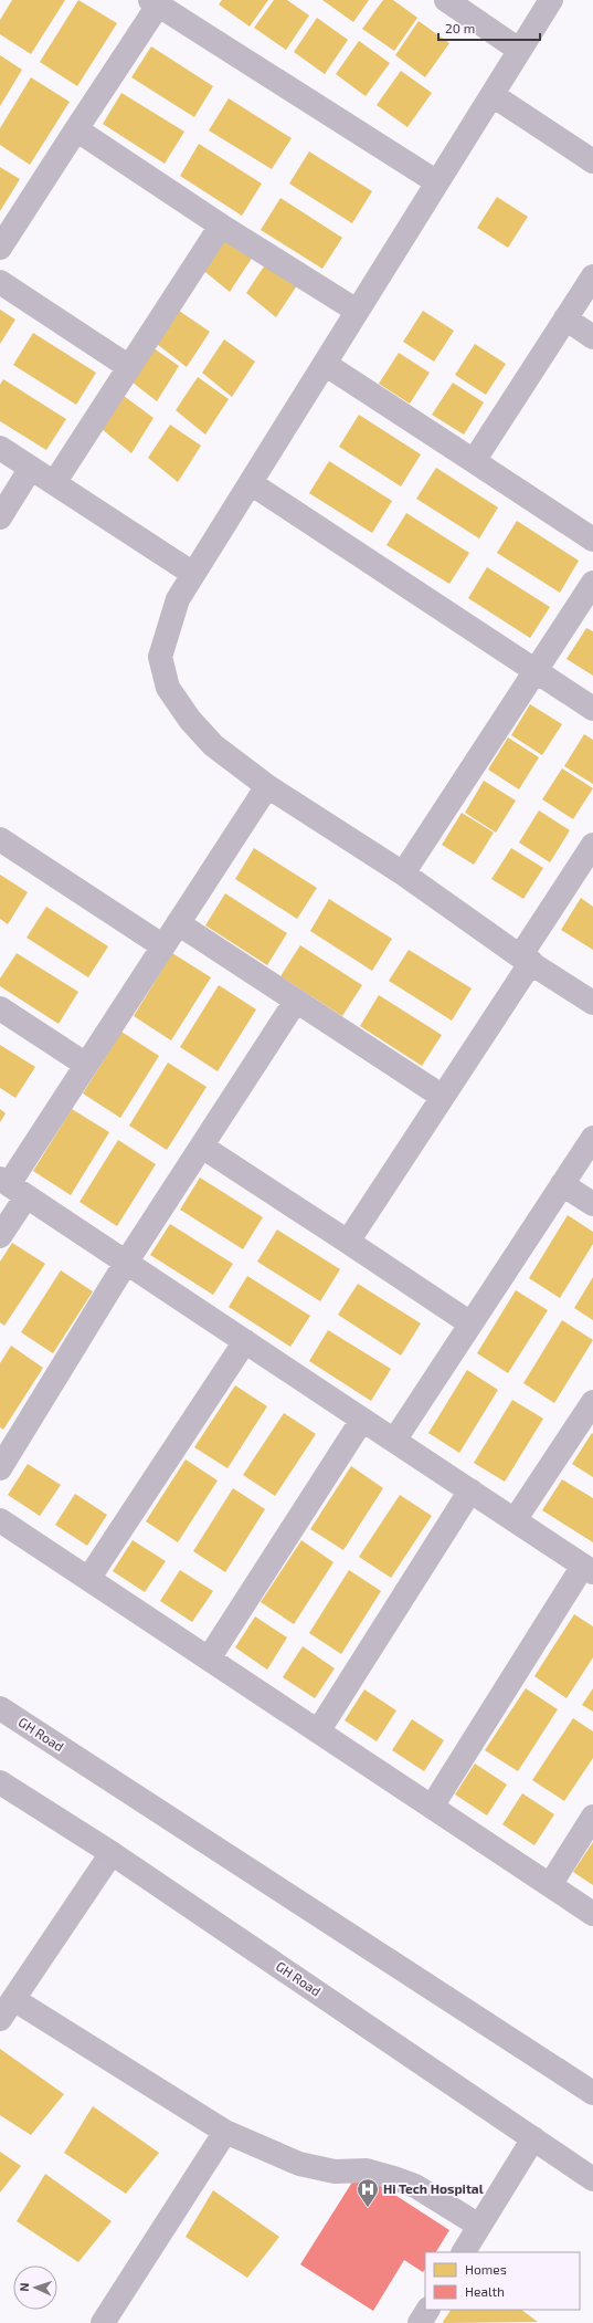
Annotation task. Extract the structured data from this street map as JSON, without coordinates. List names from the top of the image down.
{
  "streets": {
    "main road": ["GH Road"]
  },
  "places": {
    "hospital": ["Hi Tech Hospital"]
  },
  "legend": ["Homes", "Health"],
  "scale_bar": "20 m",
  "north": "left"
}
